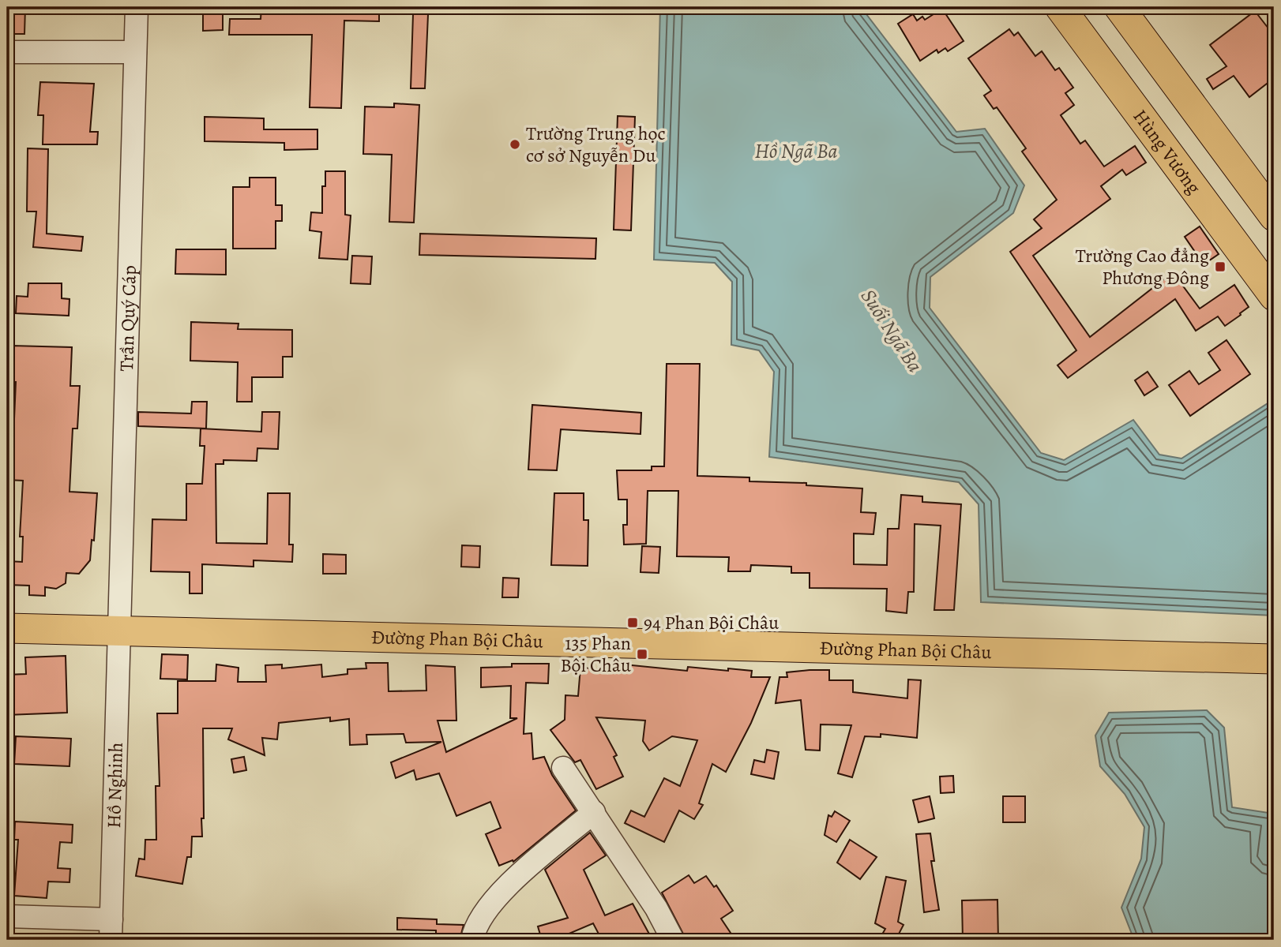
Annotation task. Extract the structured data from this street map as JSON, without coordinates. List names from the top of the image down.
{
  "streets": {
    "main road": ["Hùng Vương", "Đường Phan Bội Châu"],
    "street": ["Trần Quý Cáp", "Hồ Nghinh"]
  },
  "crossings": [
    ["Trần Quý Cáp", "Đường Phan Bội Châu"],
    ["Trần Quý Cáp", "Hồ Nghinh"],
    ["Đường Phan Bội Châu", "Hồ Nghinh"]
  ],
  "water": ["Hồ Ngã Ba", "Suối Ngã Ba"],
  "places": {
    "other": ["Trường Trung học cơ sở Nguyễn Du"],
    "transit": ["Trường Cao đẳng Phương Đông", "94 Phan Bội Châu", "135 Phan Bội Châu"]
  }
}
